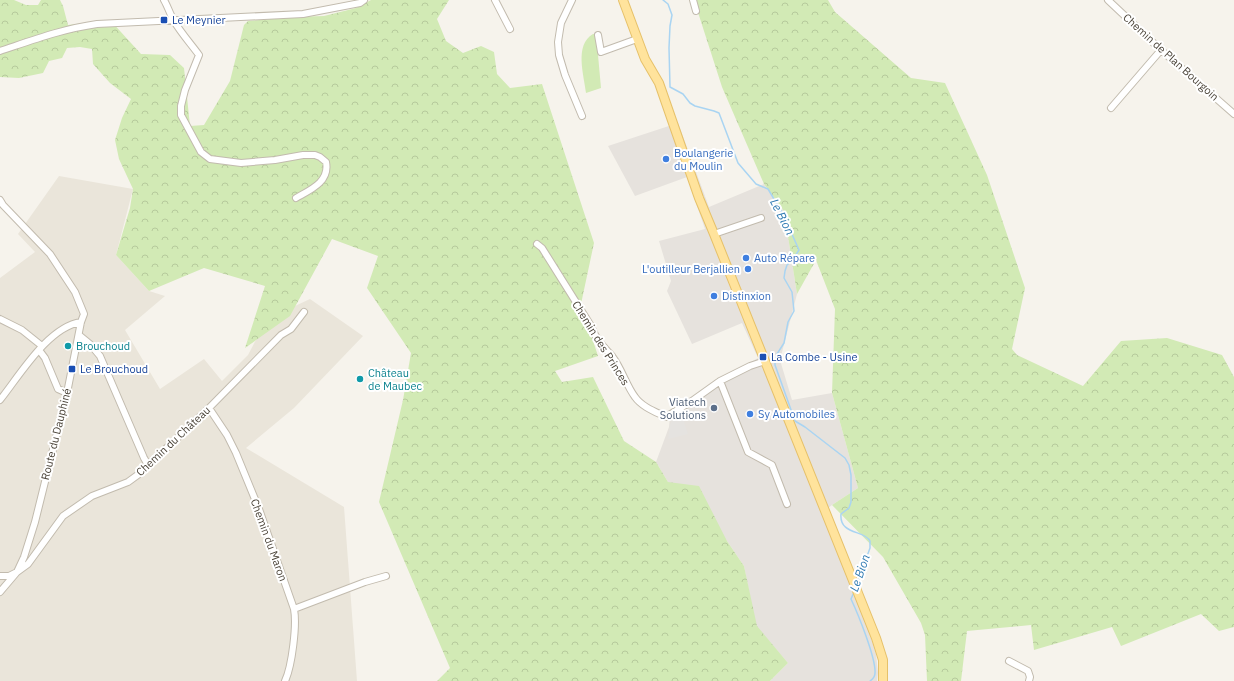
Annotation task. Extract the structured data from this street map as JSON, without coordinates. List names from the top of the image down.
{
  "streets": {
    "street": [
      "Chemin de Plan Bourgoin",
      "Chemin des Princes",
      "Route du Dauphiné",
      "Chemin du Château",
      "Chemin du Maron"
    ]
  },
  "crossings": [
    ["Route du Dauphiné", "Chemin du Château"],
    ["Chemin du Château", "Chemin du Maron"]
  ],
  "water": ["Le Bion"],
  "places": {
    "transit": ["Le Meynier", "La Combe - Usine", "Le Brouchoud"],
    "other": [
      "Boulangerie du Moulin",
      "Auto Répare",
      "L'outilleur Berjallien",
      "Distinxion",
      "Brouchoud",
      "Château de Maubec",
      "Viatech Solutions",
      "Sy Automobiles"
    ]
  }
}
